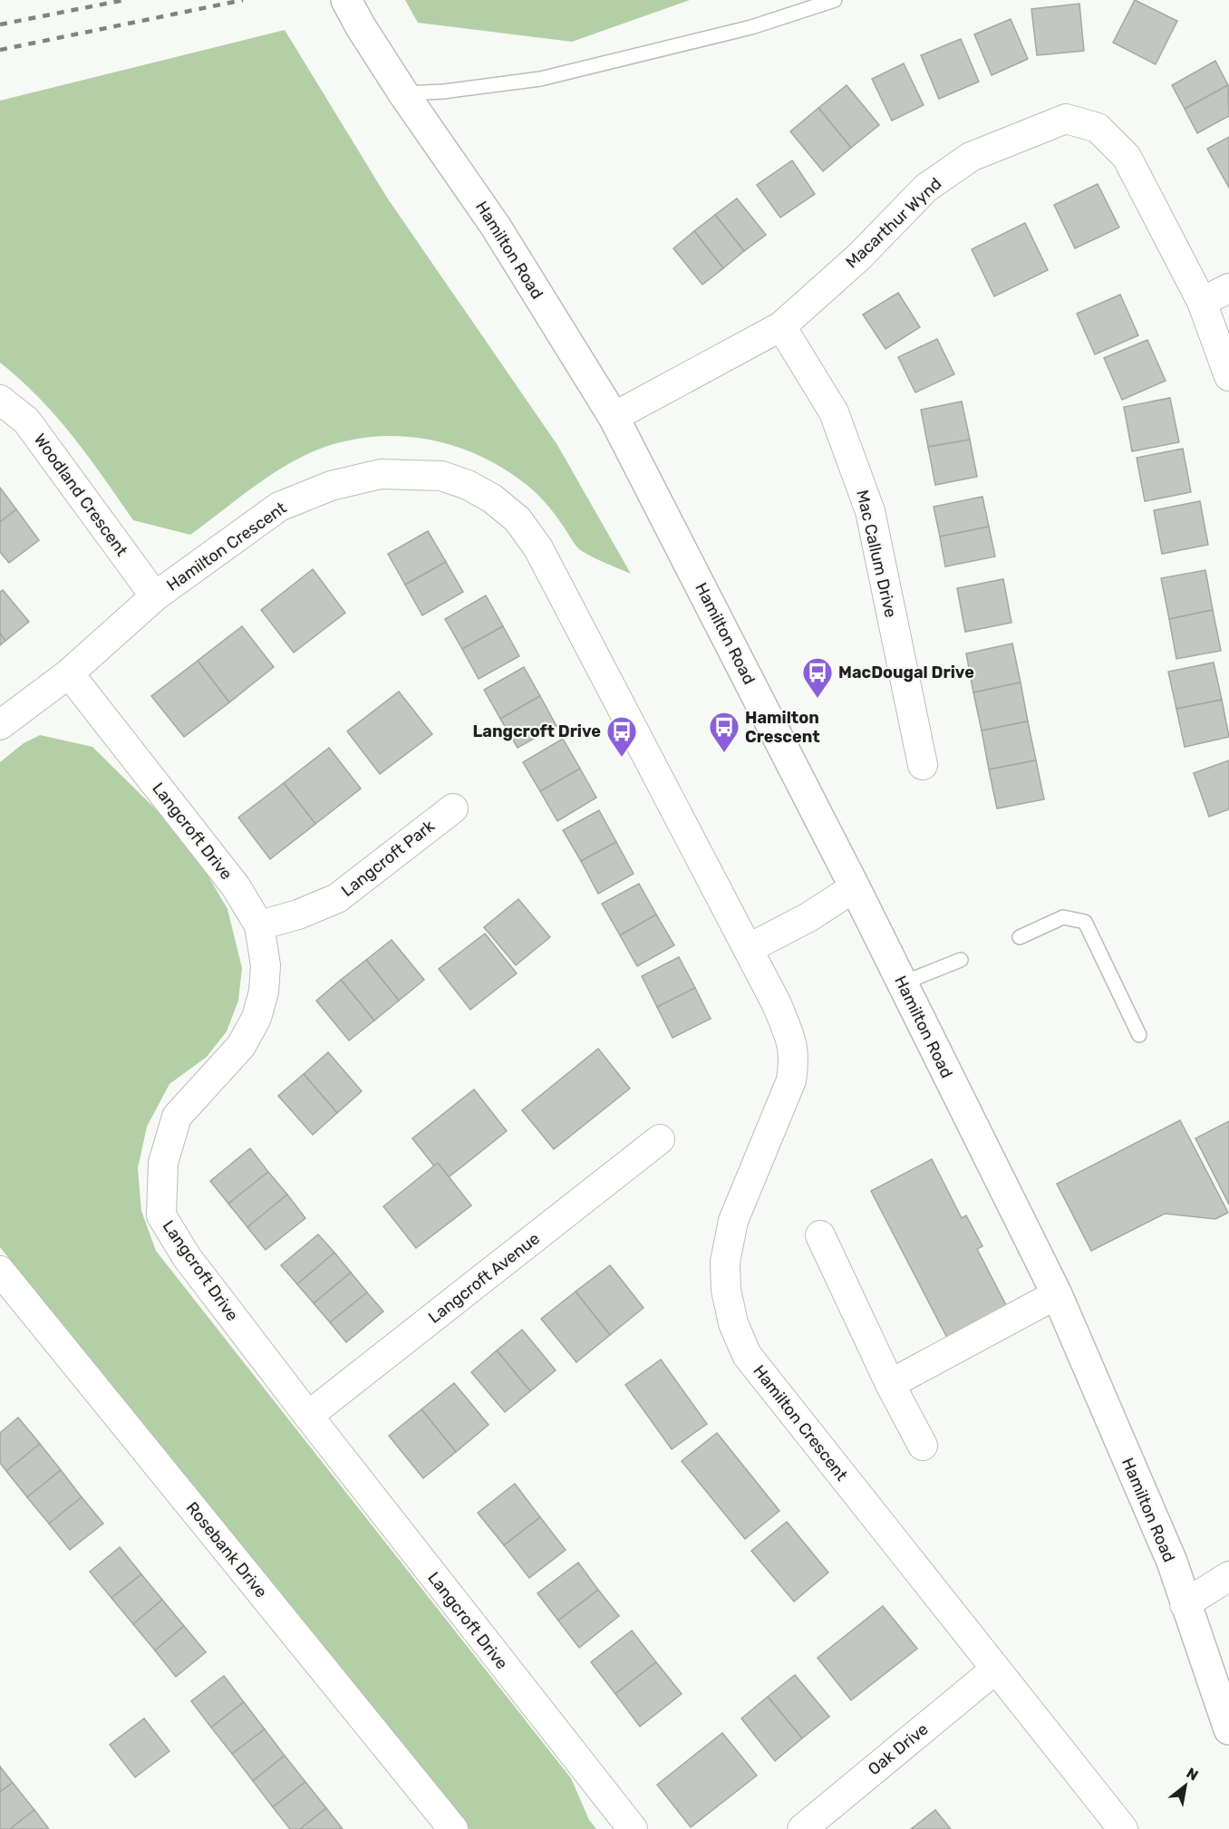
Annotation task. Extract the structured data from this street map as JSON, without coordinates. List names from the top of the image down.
{
  "streets": {
    "main road": ["Hamilton Road"],
    "street": [
      "Macarthur Wynd",
      "Woodland Crescent",
      "Hamilton Crescent",
      "Mac Callum Drive",
      "Langcroft Drive",
      "Langcroft Park",
      "Langcroft Avenue",
      "Rosebank Drive",
      "Oak Drive"
    ]
  },
  "crossings": [
    ["Macarthur Wynd", "Hamilton Road"],
    ["Macarthur Wynd", "Mac Callum Drive"],
    ["Woodland Crescent", "Hamilton Crescent"],
    ["Hamilton Crescent", "Langcroft Drive"],
    ["Hamilton Crescent", "Oak Drive"],
    ["Langcroft Drive", "Langcroft Park"],
    ["Langcroft Drive", "Langcroft Avenue"]
  ],
  "places": {
    "bus stop": ["MacDougal Drive", "Hamilton Crescent", "Langcroft Drive"]
  },
  "north": "top right"
}
